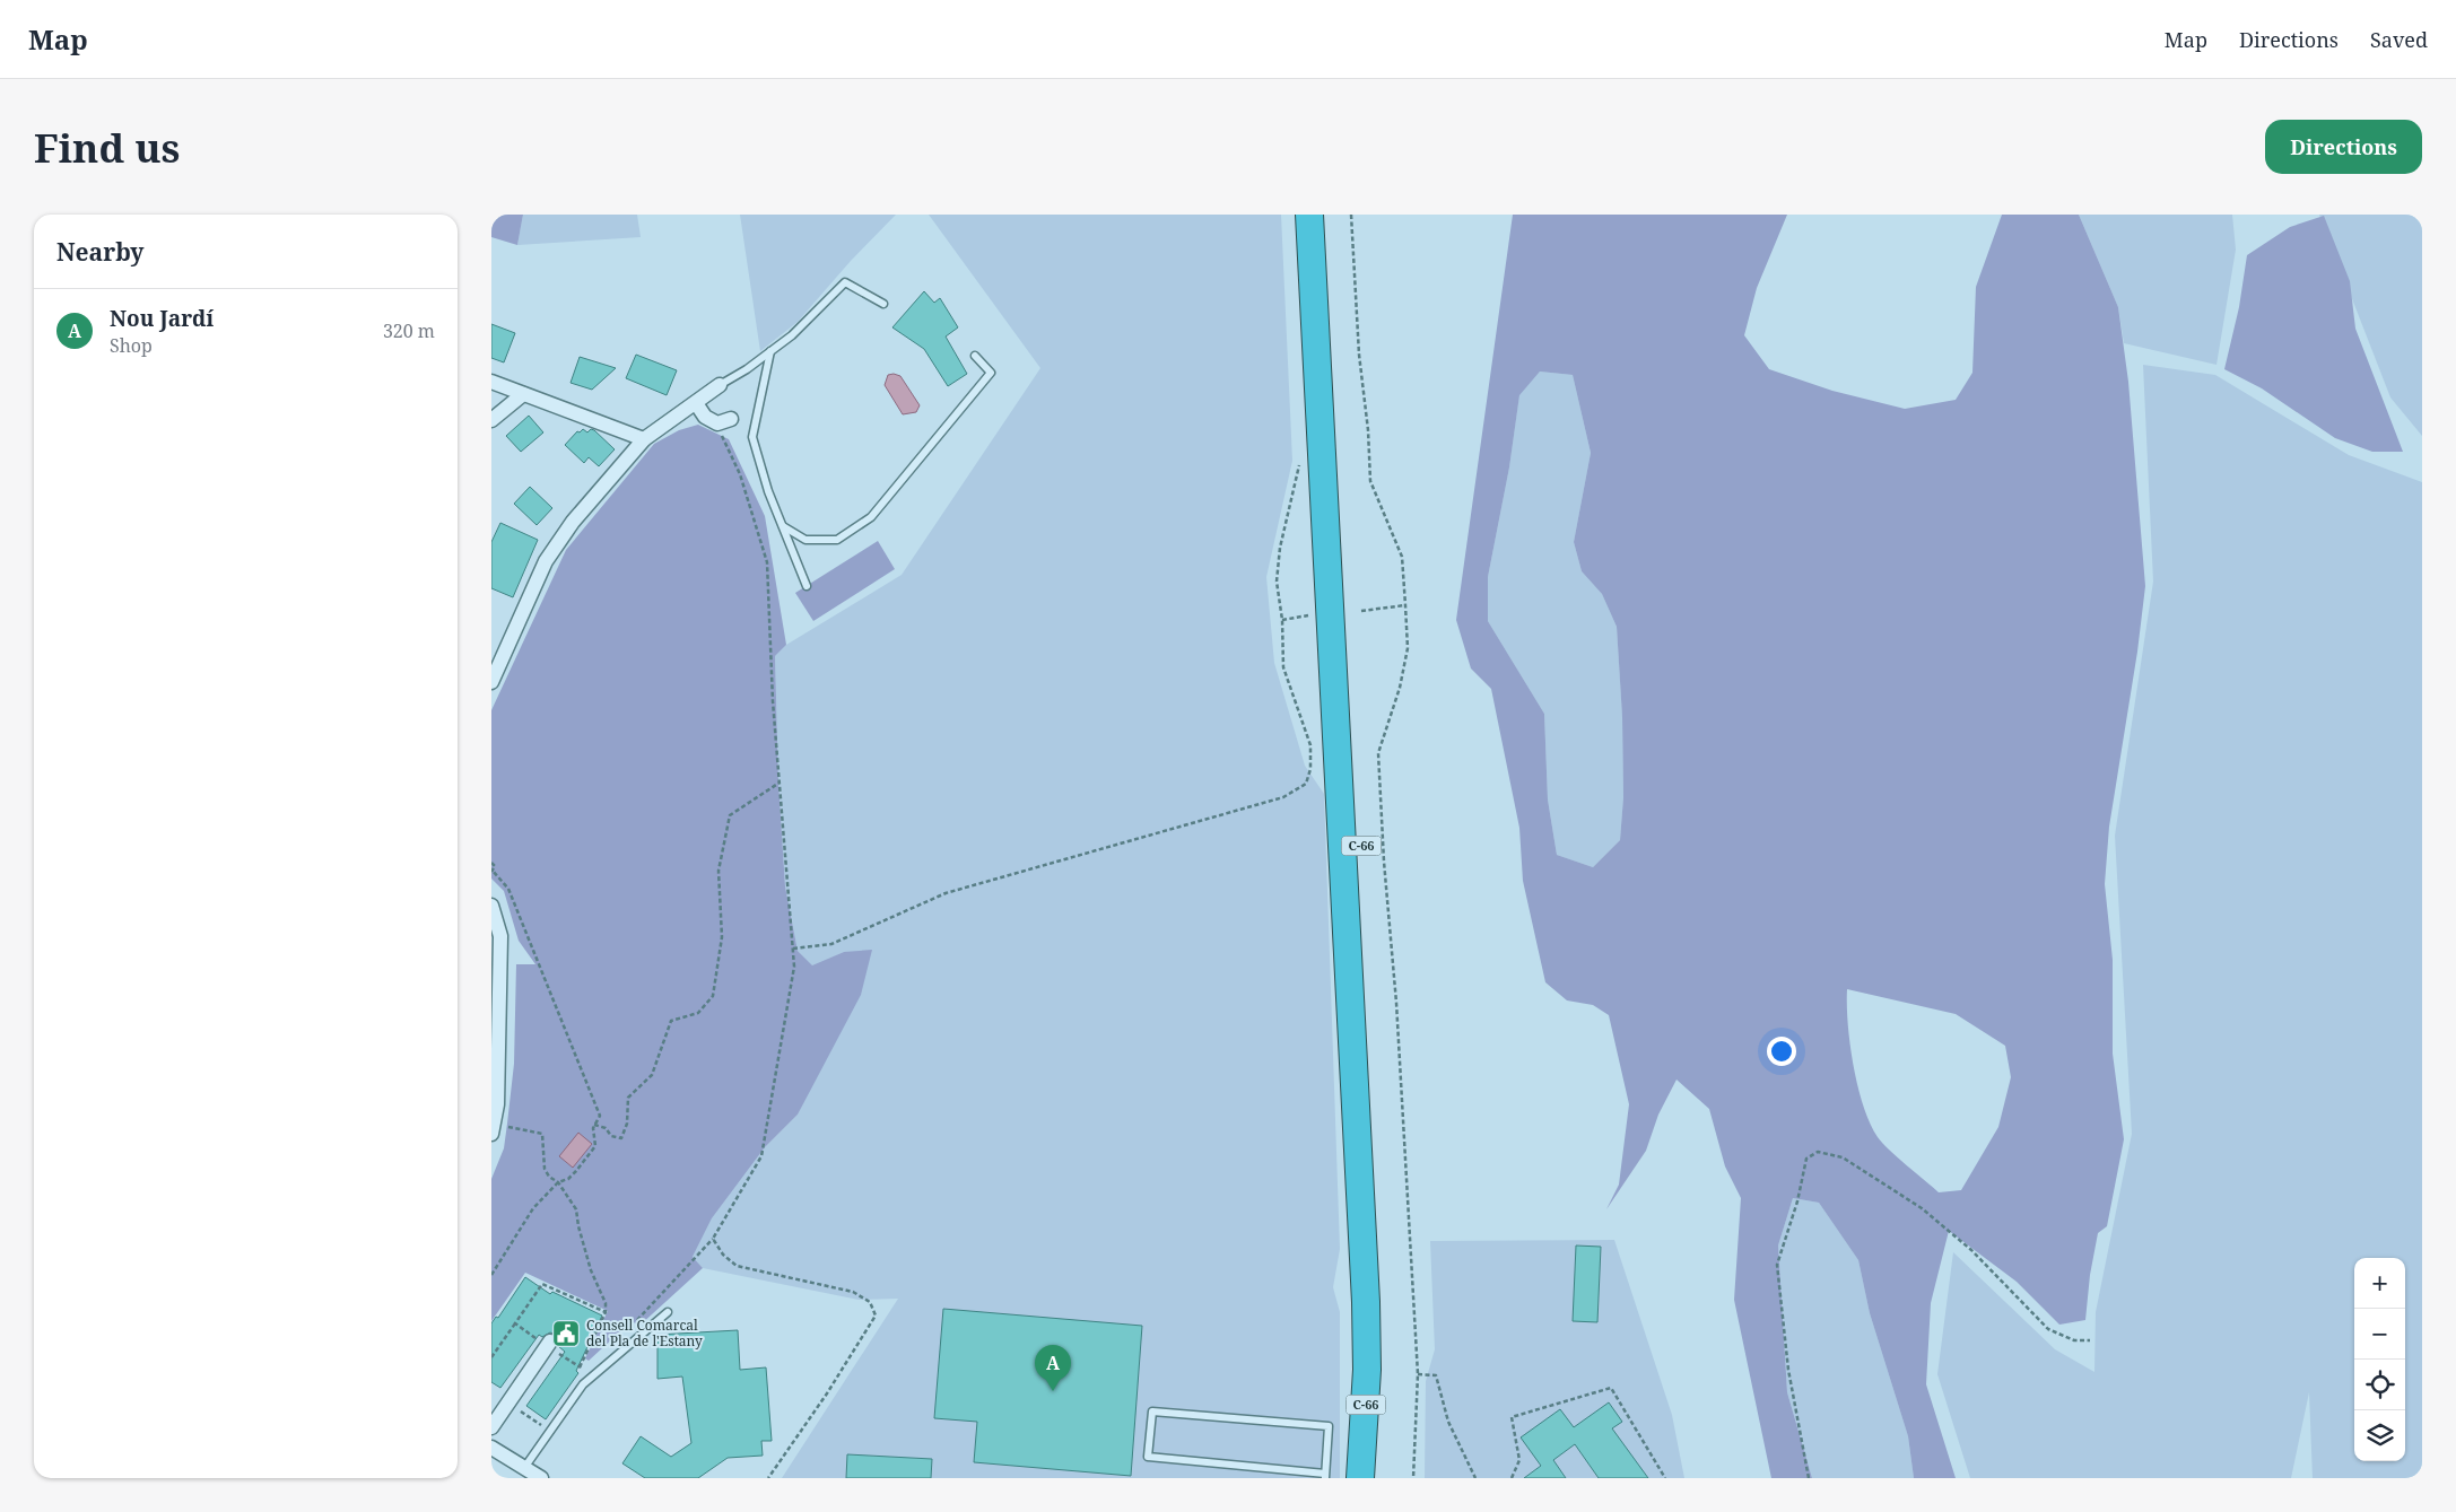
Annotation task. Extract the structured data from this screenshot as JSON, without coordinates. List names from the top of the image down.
{
  "streets": {
    "highway": ["C-66"]
  },
  "places": {
    "public building": ["Consell Comarcal del Pla de l'Estany"]
  },
  "page": {
    "header": "Map",
    "nav": ["Map", "Directions", "Saved"],
    "buttons": "Directions",
    "title": "Find us",
    "heading": "Nearby",
    "list": [
      {
        "mark": "A",
        "name": "Nou Jardí",
        "note": "Shop",
        "value": "320 m"
      }
    ],
    "map_buttons": ["+", "−"],
    "pins": "A"
  }
}
